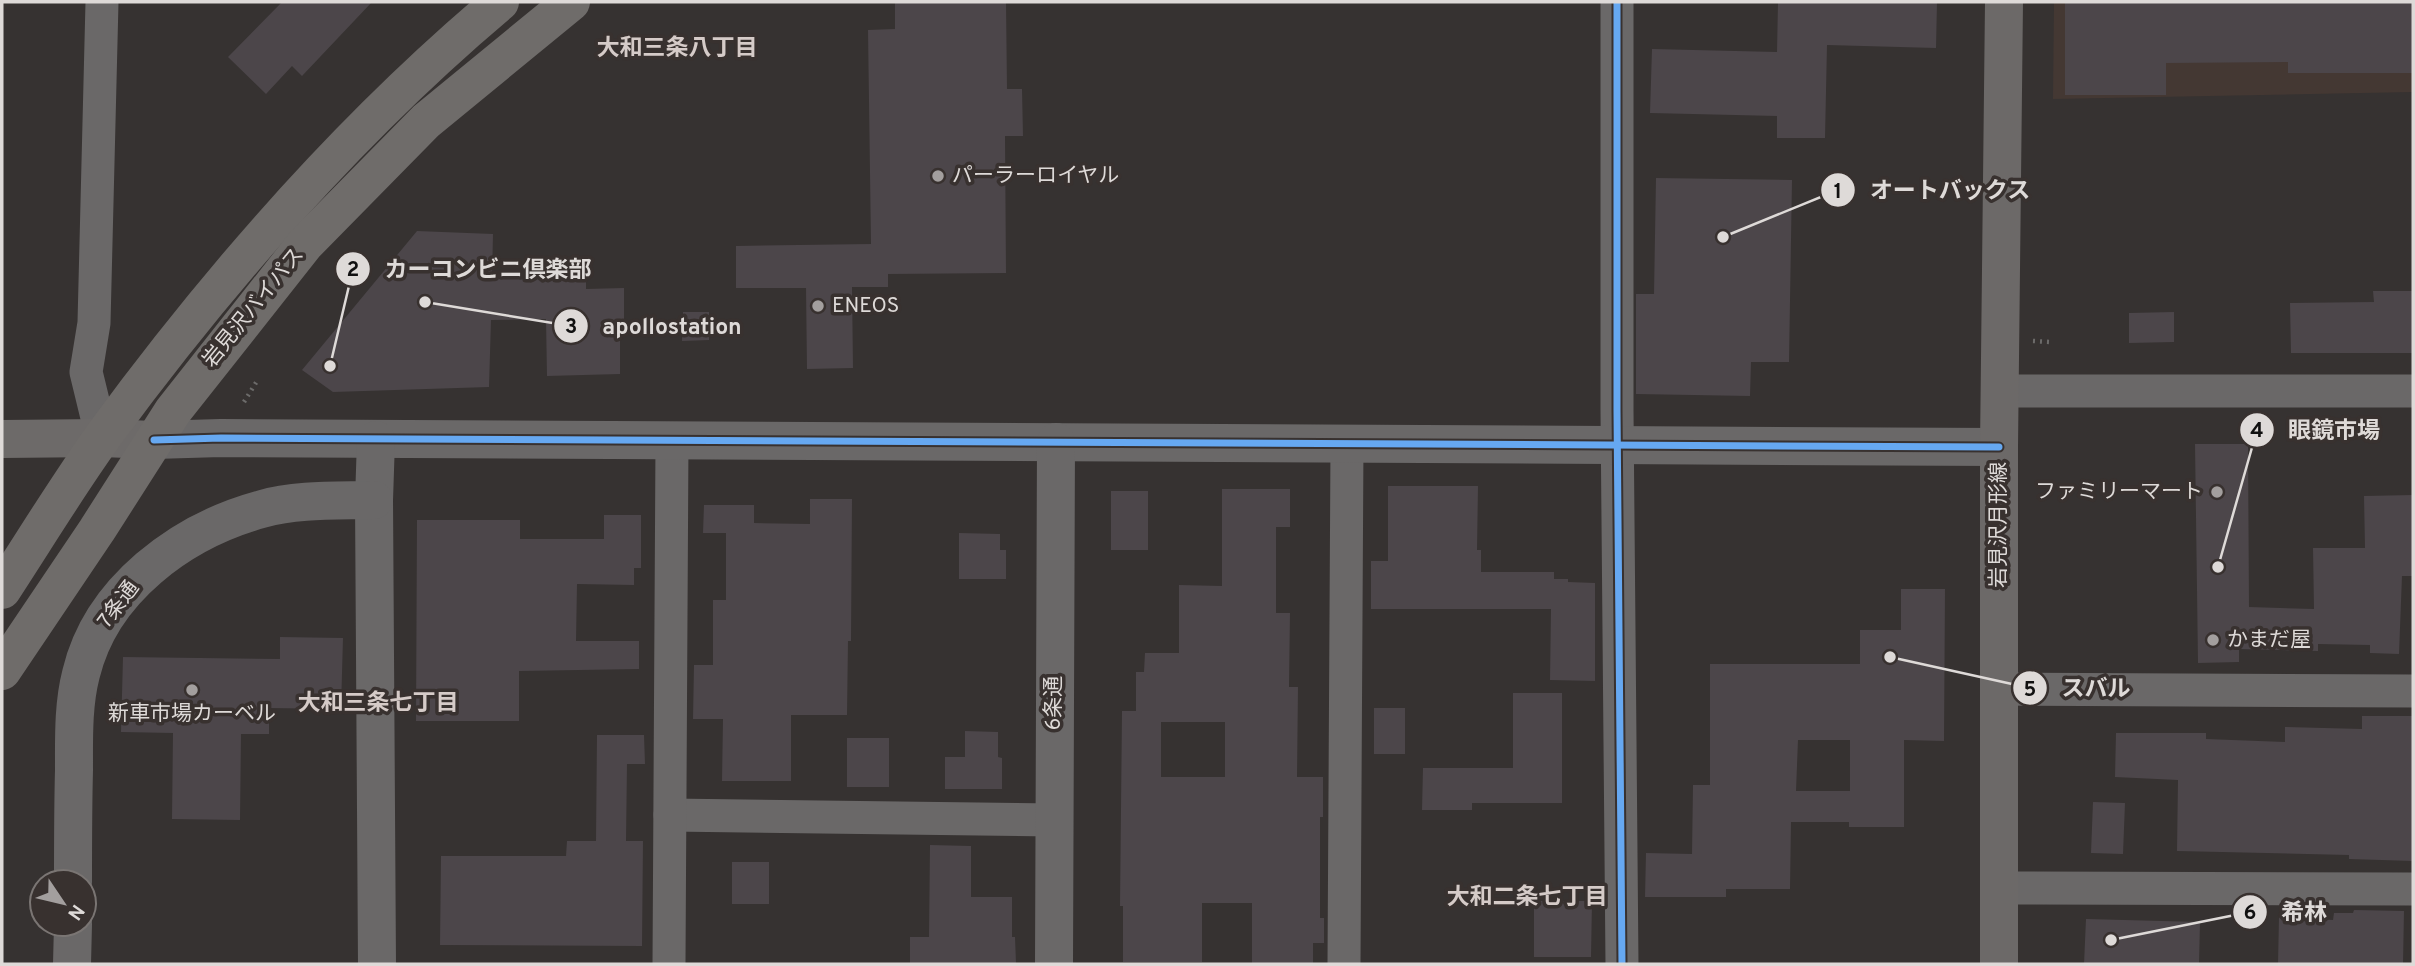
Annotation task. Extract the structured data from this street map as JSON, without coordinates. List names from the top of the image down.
{
  "streets": {
    "highway": ["岩見沢バイパス"],
    "main road": ["岩見沢月形線"],
    "street": ["7条通", "6条通"]
  },
  "districts": ["大和三条八丁目", "大和三条七丁目", "大和二条七丁目"],
  "places": [
    "パーラーロイヤル",
    "オートバックス",
    "apollostation",
    "ENEOS",
    "カーコンビニ倶楽部",
    "ファミリーマート",
    "眼鏡市場",
    "かまだ屋",
    "スバル",
    "新車市場カーベル",
    "希林"
  ],
  "north": "bottom right"
}
